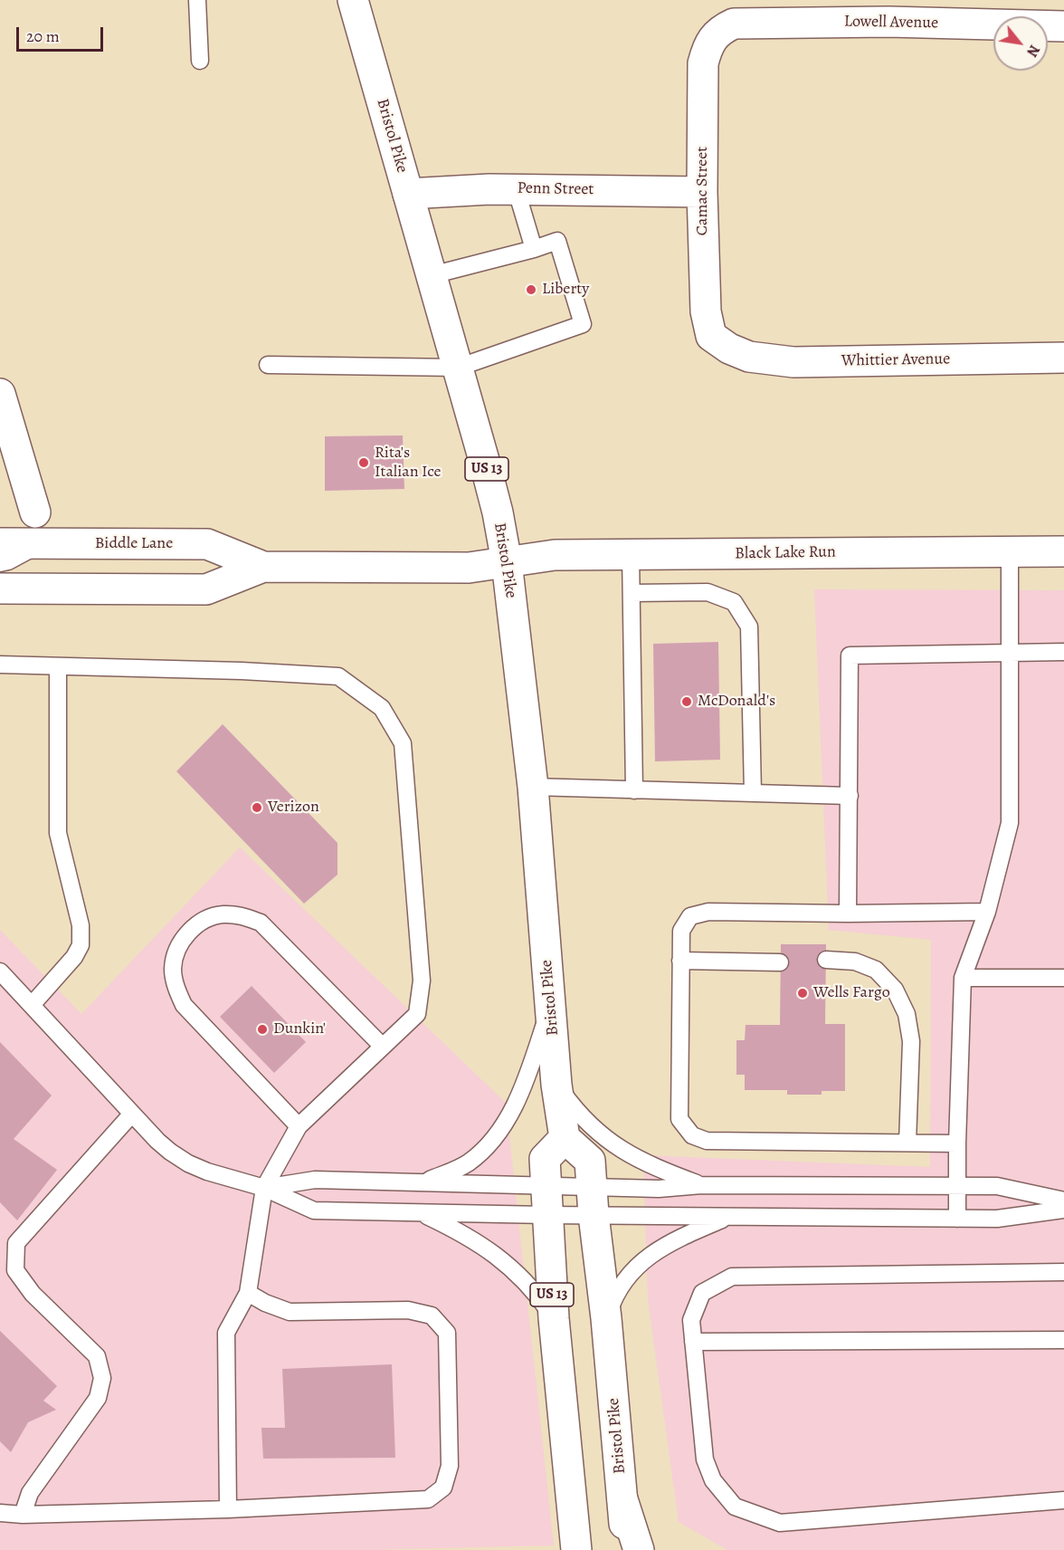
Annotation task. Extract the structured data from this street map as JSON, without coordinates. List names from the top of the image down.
{
  "streets": {
    "main road": [
      "Lowell Avenue",
      "Bristol Pike",
      "Penn Street",
      "Camac Street",
      "Whittier Avenue",
      "US 13",
      "Biddle Lane",
      "Black Lake Run"
    ]
  },
  "crossings": [
    ["Lowell Avenue", "Camac Street"],
    ["Bristol Pike", "Penn Street"],
    ["Bristol Pike", "US 13"],
    ["Bristol Pike", "Biddle Lane"],
    ["Bristol Pike", "Black Lake Run"],
    ["Penn Street", "Camac Street"],
    ["Camac Street", "Whittier Avenue"],
    ["Biddle Lane", "Black Lake Run"]
  ],
  "places": [
    "Liberty",
    "Rita's Italian Ice",
    "McDonald's",
    "Verizon",
    "Wells Fargo",
    "Dunkin'"
  ],
  "scale_bar": "20 m",
  "north": "bottom right"
}
